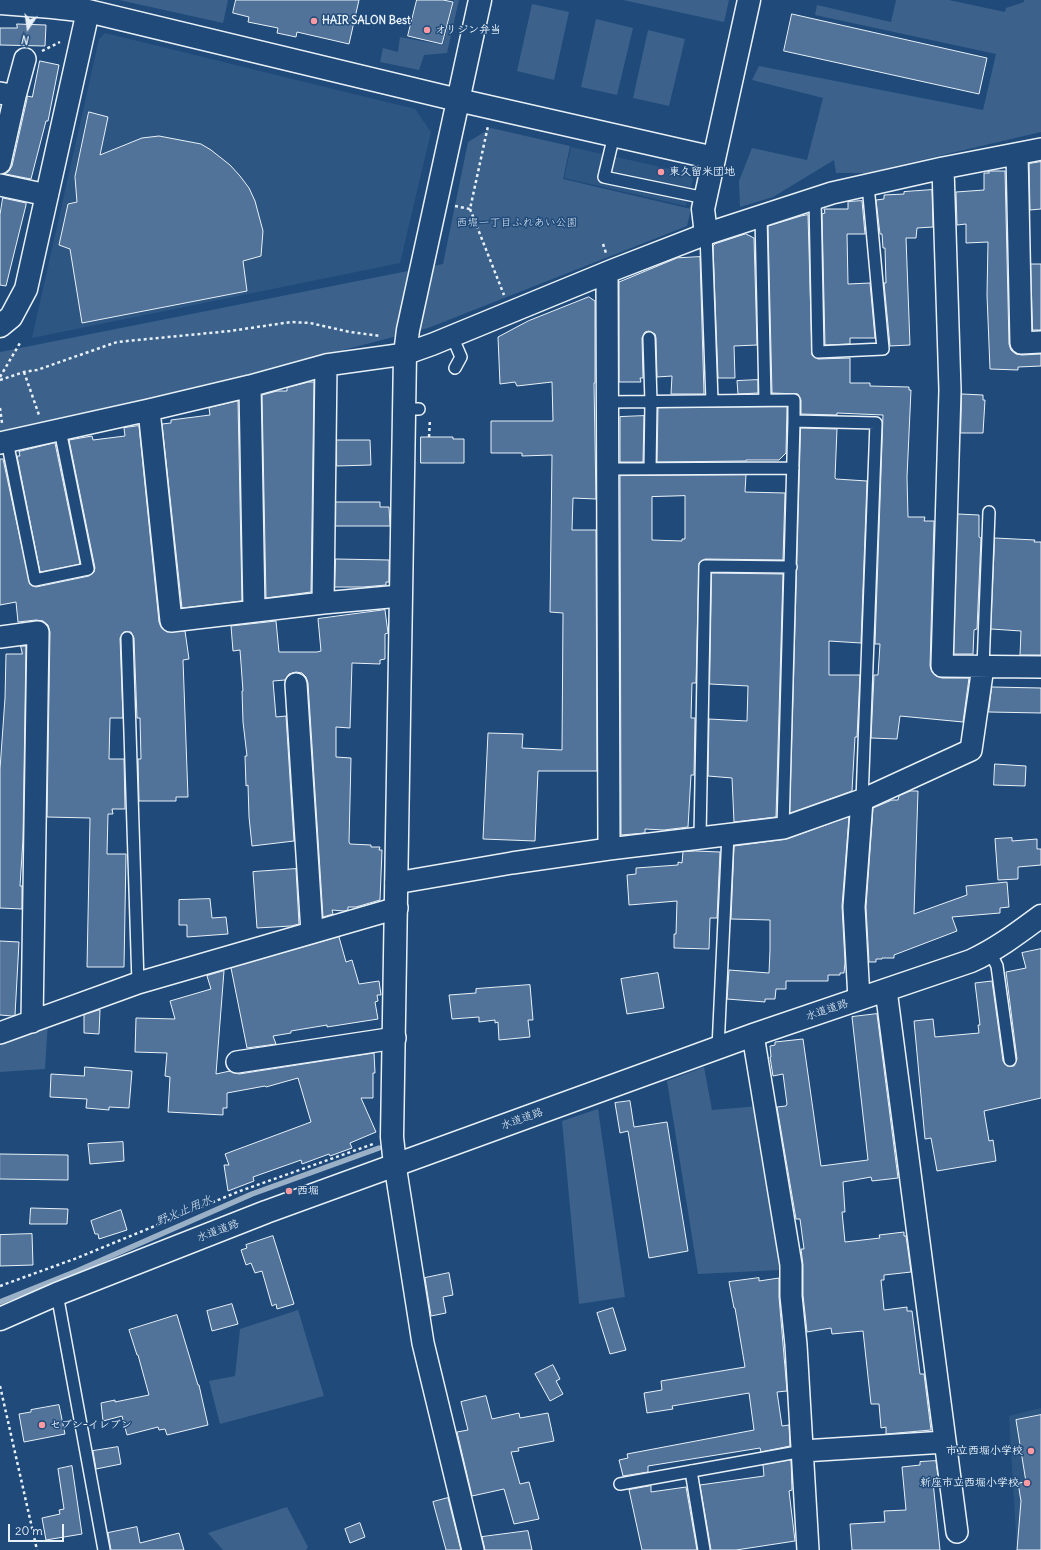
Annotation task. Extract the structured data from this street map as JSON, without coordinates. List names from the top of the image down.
{
  "streets": {
    "street": ["水道道路"]
  },
  "water": ["野火止用水"],
  "parks": ["西堀一丁目ふれあい公園"],
  "places": [
    "HAIR SALON Best",
    "オリジン弁当",
    "東久留米団地",
    "西堀",
    "セブン-イレブン",
    "市立西堀小学校",
    "新座市立西堀小学校"
  ],
  "scale_bar": "20 m",
  "north": "bottom"
}
